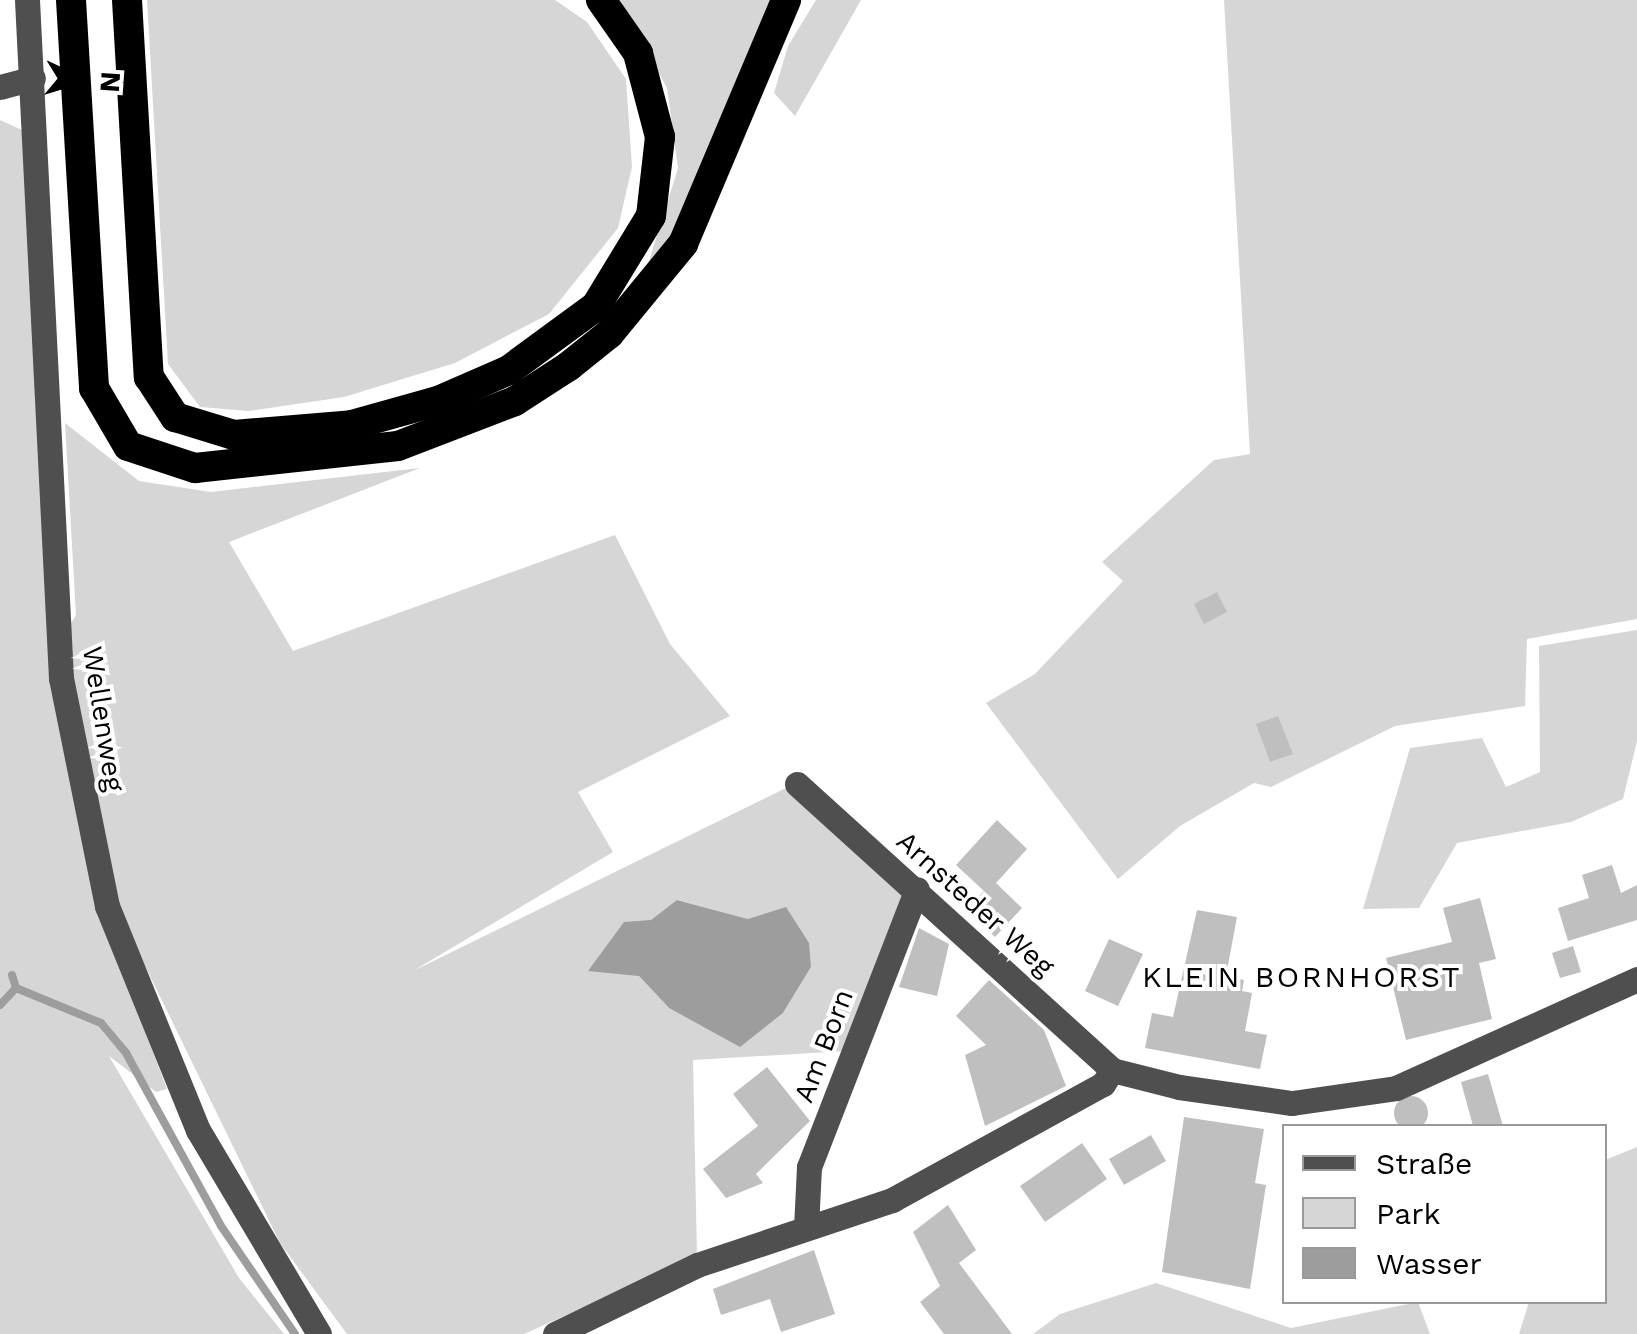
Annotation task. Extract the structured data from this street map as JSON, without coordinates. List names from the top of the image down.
{
  "streets": {
    "street": ["Wellenweg", "Arnsteder Weg", "Am Born"]
  },
  "crossings": [
    ["Arnsteder Weg", "Am Born"]
  ],
  "districts": ["KLEIN BORNHORST"],
  "legend": ["Straße", "Park", "Wasser"],
  "north": "right"
}
